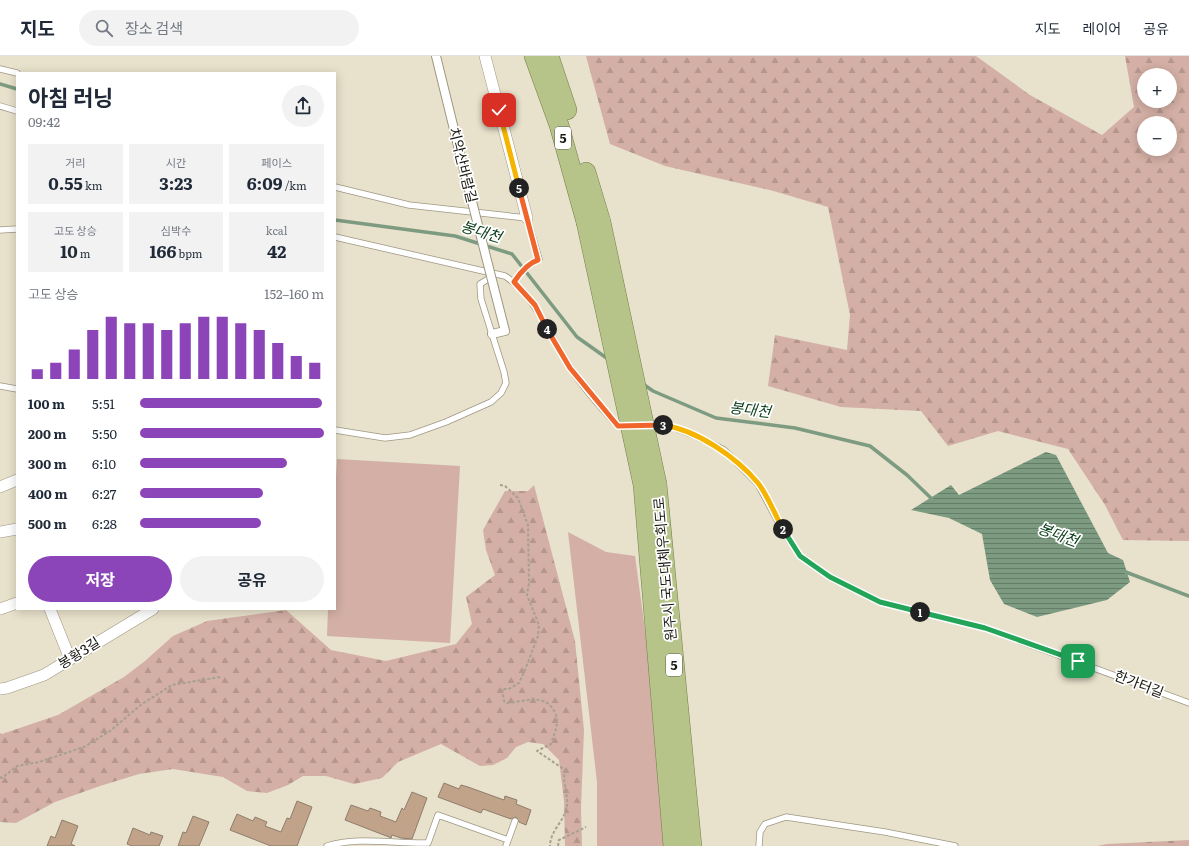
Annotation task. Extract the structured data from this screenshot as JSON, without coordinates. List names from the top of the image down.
{
  "streets": {
    "highway": ["5", "원주시 국도대체우회도로"],
    "street": ["치악산바람길", "봉황3길"],
    "lane": ["한가터길"]
  },
  "crossings": [
    ["5", "원주시 국도대체우회도로"]
  ],
  "water": ["봉대천"],
  "page": {
    "header": "지도",
    "search": "장소 검색",
    "nav": ["지도", "레이어", "공유"],
    "map_buttons": ["+", "−"],
    "heading": ["아침 러닝", "09:42"],
    "stats": [
      ["거리", "0.55 km"],
      ["시간", "3:23"],
      ["페이스", "6:09 /km"],
      ["고도 상승", "10 m"],
      ["심박수", "166 bpm"],
      ["kcal", "42"]
    ],
    "pins": [
      "5",
      "4",
      "3",
      "2",
      "1"
    ],
    "chart": ["고도 상승", "152–160 m"],
    "list": [
      {
        "name": "100 m",
        "note": "5:51"
      },
      {
        "name": "200 m",
        "note": "5:50"
      },
      {
        "name": "300 m",
        "note": "6:10"
      },
      {
        "name": "400 m",
        "note": "6:27"
      },
      {
        "name": "500 m",
        "note": "6:28"
      }
    ],
    "buttons": ["저장", "공유"]
  }
}
